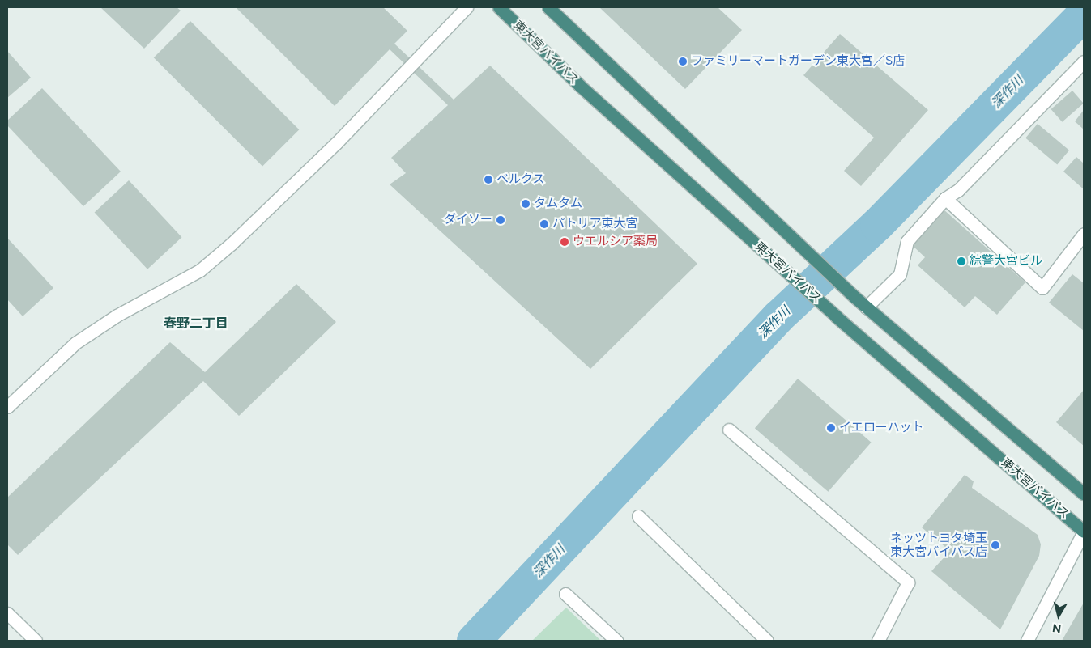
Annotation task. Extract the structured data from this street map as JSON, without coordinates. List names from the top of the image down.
{
  "streets": {
    "highway": ["東大宮バイパス"]
  },
  "districts": ["春野二丁目"],
  "water": ["深作川"],
  "places": [
    "ファミリーマートガーデン東大宮／S店",
    "ベルクス",
    "タムタム",
    "ダイソー",
    "パトリア東大宮",
    "ウエルシア薬局",
    "綜警大宮ビル",
    "イエローハット",
    "ネッツトヨタ埼玉 東大宮バイパス店"
  ],
  "north": "bottom"
}
